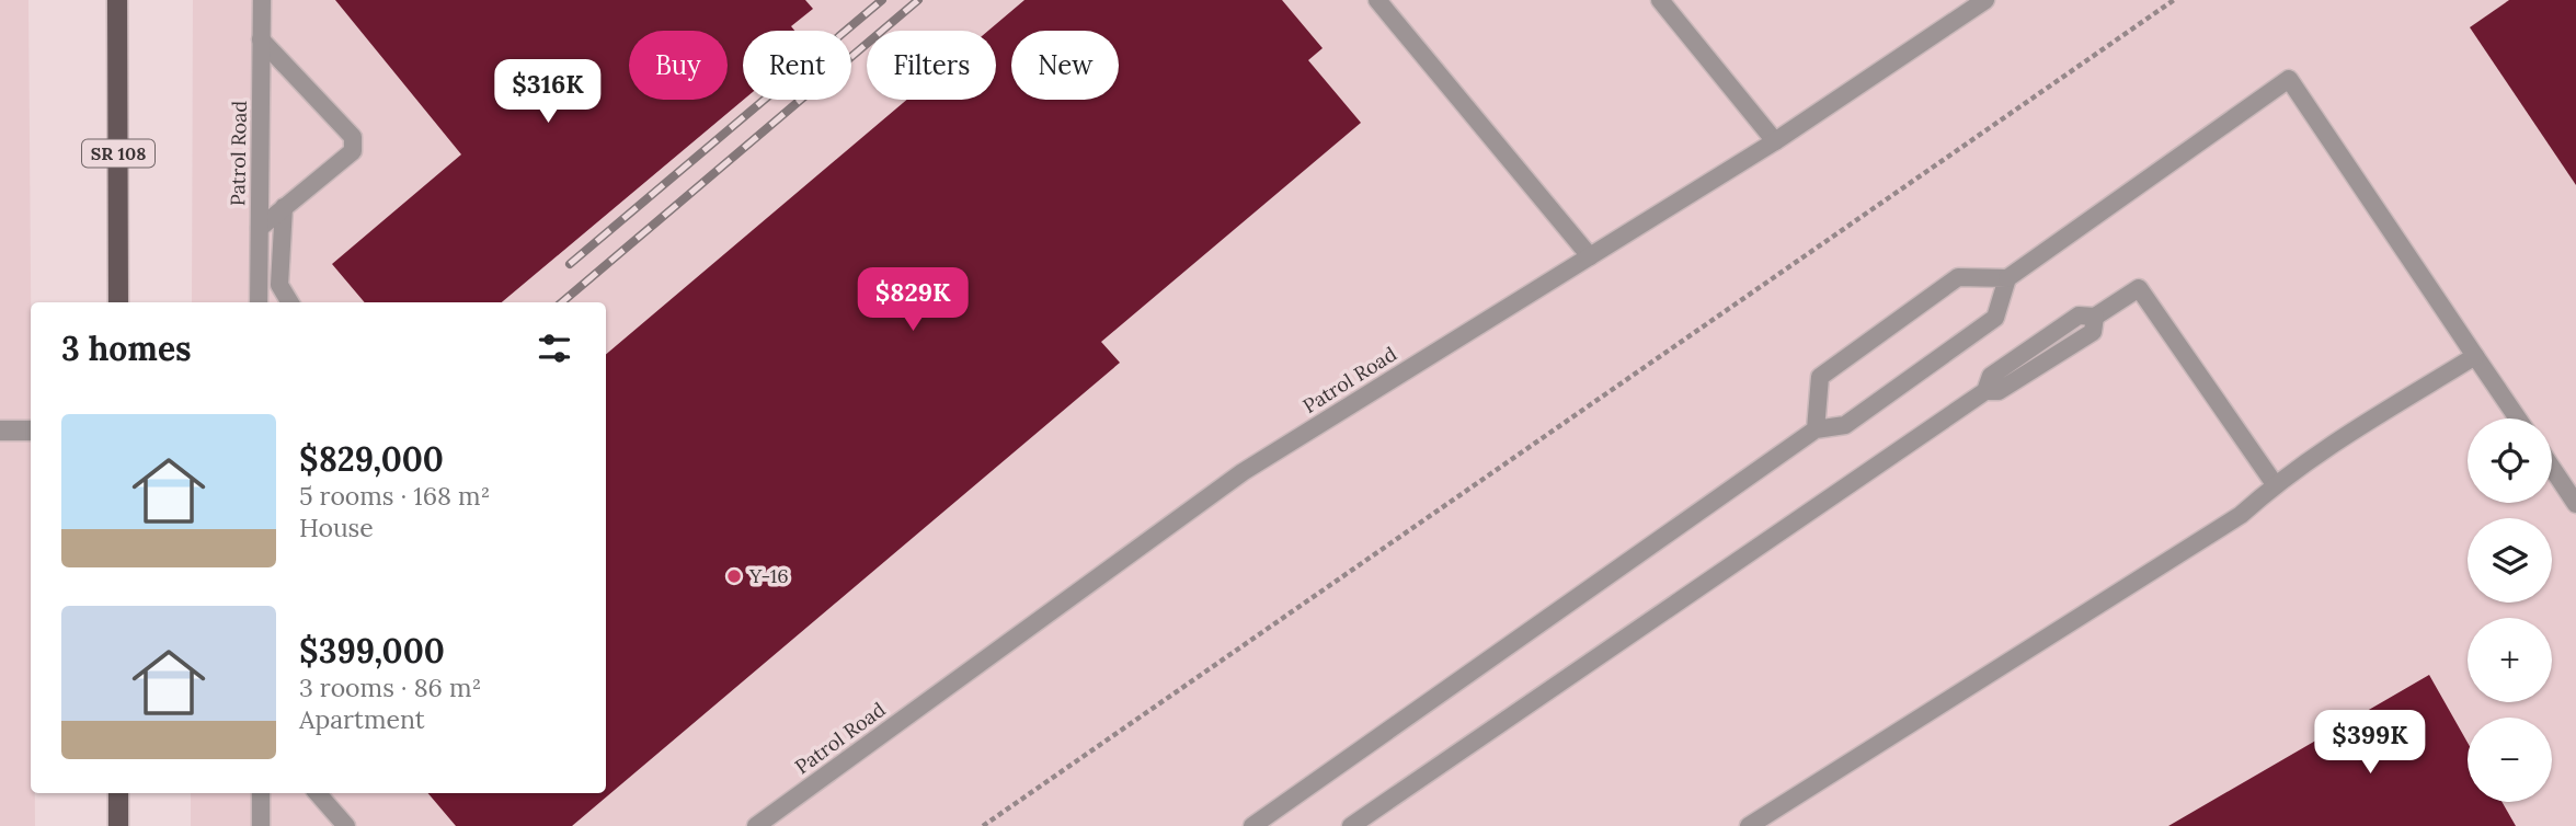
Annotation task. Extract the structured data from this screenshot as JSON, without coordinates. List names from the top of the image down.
{
  "streets": {
    "main road": ["SR 108"],
    "lane": ["Patrol Road"]
  },
  "places": ["Y-16"],
  "page": {
    "chip": [
      "Buy",
      "Rent",
      "Filters",
      "New"
    ],
    "price": ["$316K", "$829K", "$399K"],
    "heading": "3 homes",
    "list": [
      {
        "name": "$829,000",
        "note": "5 rooms · 168 m² · House"
      },
      {
        "name": "$399,000",
        "note": "3 rooms · 86 m² · Apartment"
      }
    ],
    "map_buttons": ["+", "−"]
  }
}
